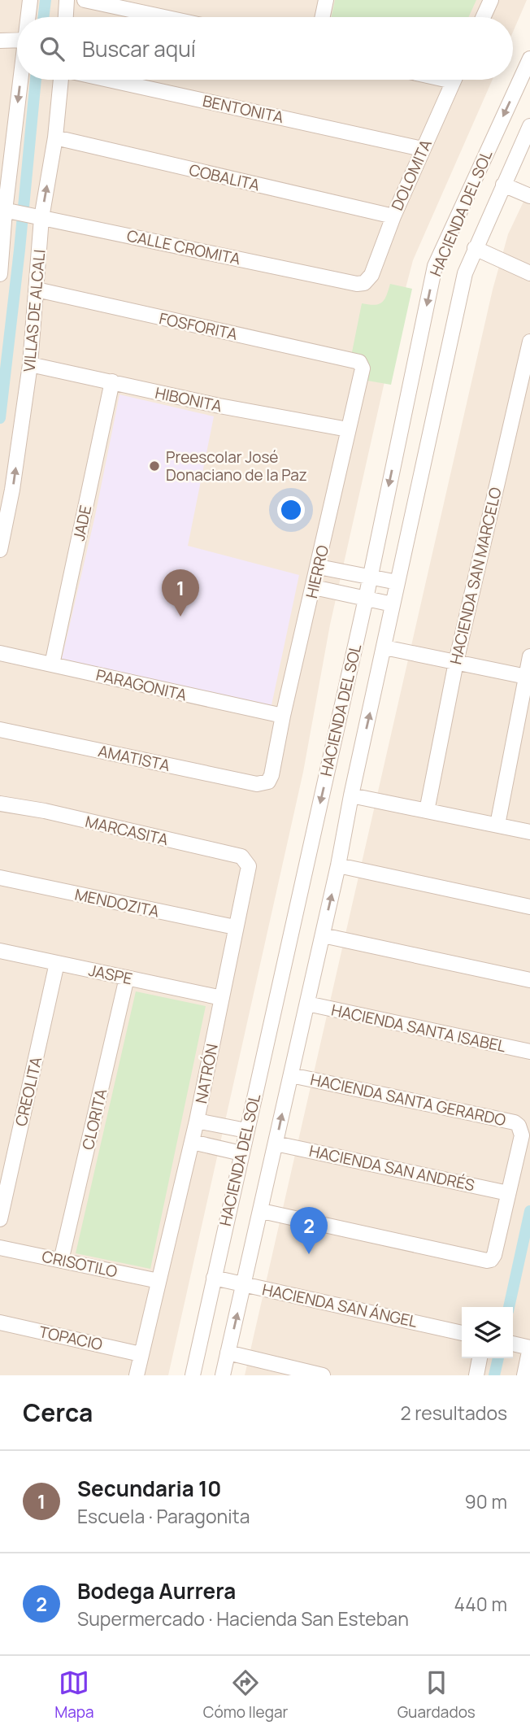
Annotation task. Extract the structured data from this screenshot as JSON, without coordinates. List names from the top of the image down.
{
  "streets": {
    "street": [
      "BENTONITA",
      "DOLOMITA",
      "COBALITA",
      "HACIENDA DEL SOL",
      "CALLE CROMITA",
      "VILLAS DE ALCALI",
      "FOSFORITA",
      "HIBONITA",
      "JADE",
      "HIERRO",
      "HACIENDA SAN MARCELO",
      "PARAGONITA",
      "AMATISTA",
      "MARCASITA",
      "MENDOZITA",
      "JASPE",
      "HACIENDA SANTA ISABEL",
      "NATRÓN",
      "CREOLITA",
      "HACIENDA SANTA GERARDO",
      "CLORITA",
      "HACIENDA SAN ANDRÉS",
      "CRISOTILO",
      "HACIENDA SAN ÁNGEL",
      "TOPACIO"
    ]
  },
  "crossings": [
    ["BENTONITA", "DOLOMITA"],
    ["DOLOMITA", "COBALITA"],
    ["DOLOMITA", "CALLE CROMITA"],
    ["COBALITA", "VILLAS DE ALCALI"],
    ["HACIENDA DEL SOL", "HACIENDA SANTA ISABEL"],
    ["HACIENDA DEL SOL", "HACIENDA SANTA GERARDO"],
    ["HACIENDA DEL SOL", "HACIENDA SAN ANDRÉS"],
    ["HACIENDA DEL SOL", "HACIENDA SAN ÁNGEL"],
    ["CALLE CROMITA", "VILLAS DE ALCALI"],
    ["VILLAS DE ALCALI", "FOSFORITA"],
    ["VILLAS DE ALCALI", "HIBONITA"],
    ["FOSFORITA", "HIERRO"],
    ["HIBONITA", "JADE"],
    ["HIBONITA", "HIERRO"],
    ["JADE", "PARAGONITA"],
    ["HIERRO", "PARAGONITA"],
    ["HIERRO", "AMATISTA"],
    ["MARCASITA", "NATRÓN"],
    ["MENDOZITA", "NATRÓN"],
    ["JASPE", "NATRÓN"],
    ["JASPE", "CREOLITA"],
    ["JASPE", "CLORITA"],
    ["NATRÓN", "CRISOTILO"],
    ["NATRÓN", "TOPACIO"],
    ["HACIENDA SANTA GERARDO", "HACIENDA SAN ANDRÉS"],
    ["CLORITA", "CRISOTILO"]
  ],
  "places": ["Preescolar José Donaciano de la Paz"],
  "page": {
    "search": "Buscar aquí",
    "pins": ["1", "2"],
    "heading": ["Cerca", "2 resultados"],
    "list": [
      {
        "mark": "1",
        "name": "Secundaria 10",
        "note": "Escuela · Paragonita",
        "value": "90 m"
      },
      {
        "mark": "2",
        "name": "Bodega Aurrera",
        "note": "Supermercado · Hacienda San Esteban",
        "value": "440 m"
      }
    ],
    "nav": ["Mapa", "Cómo llegar", "Guardados"]
  }
}
